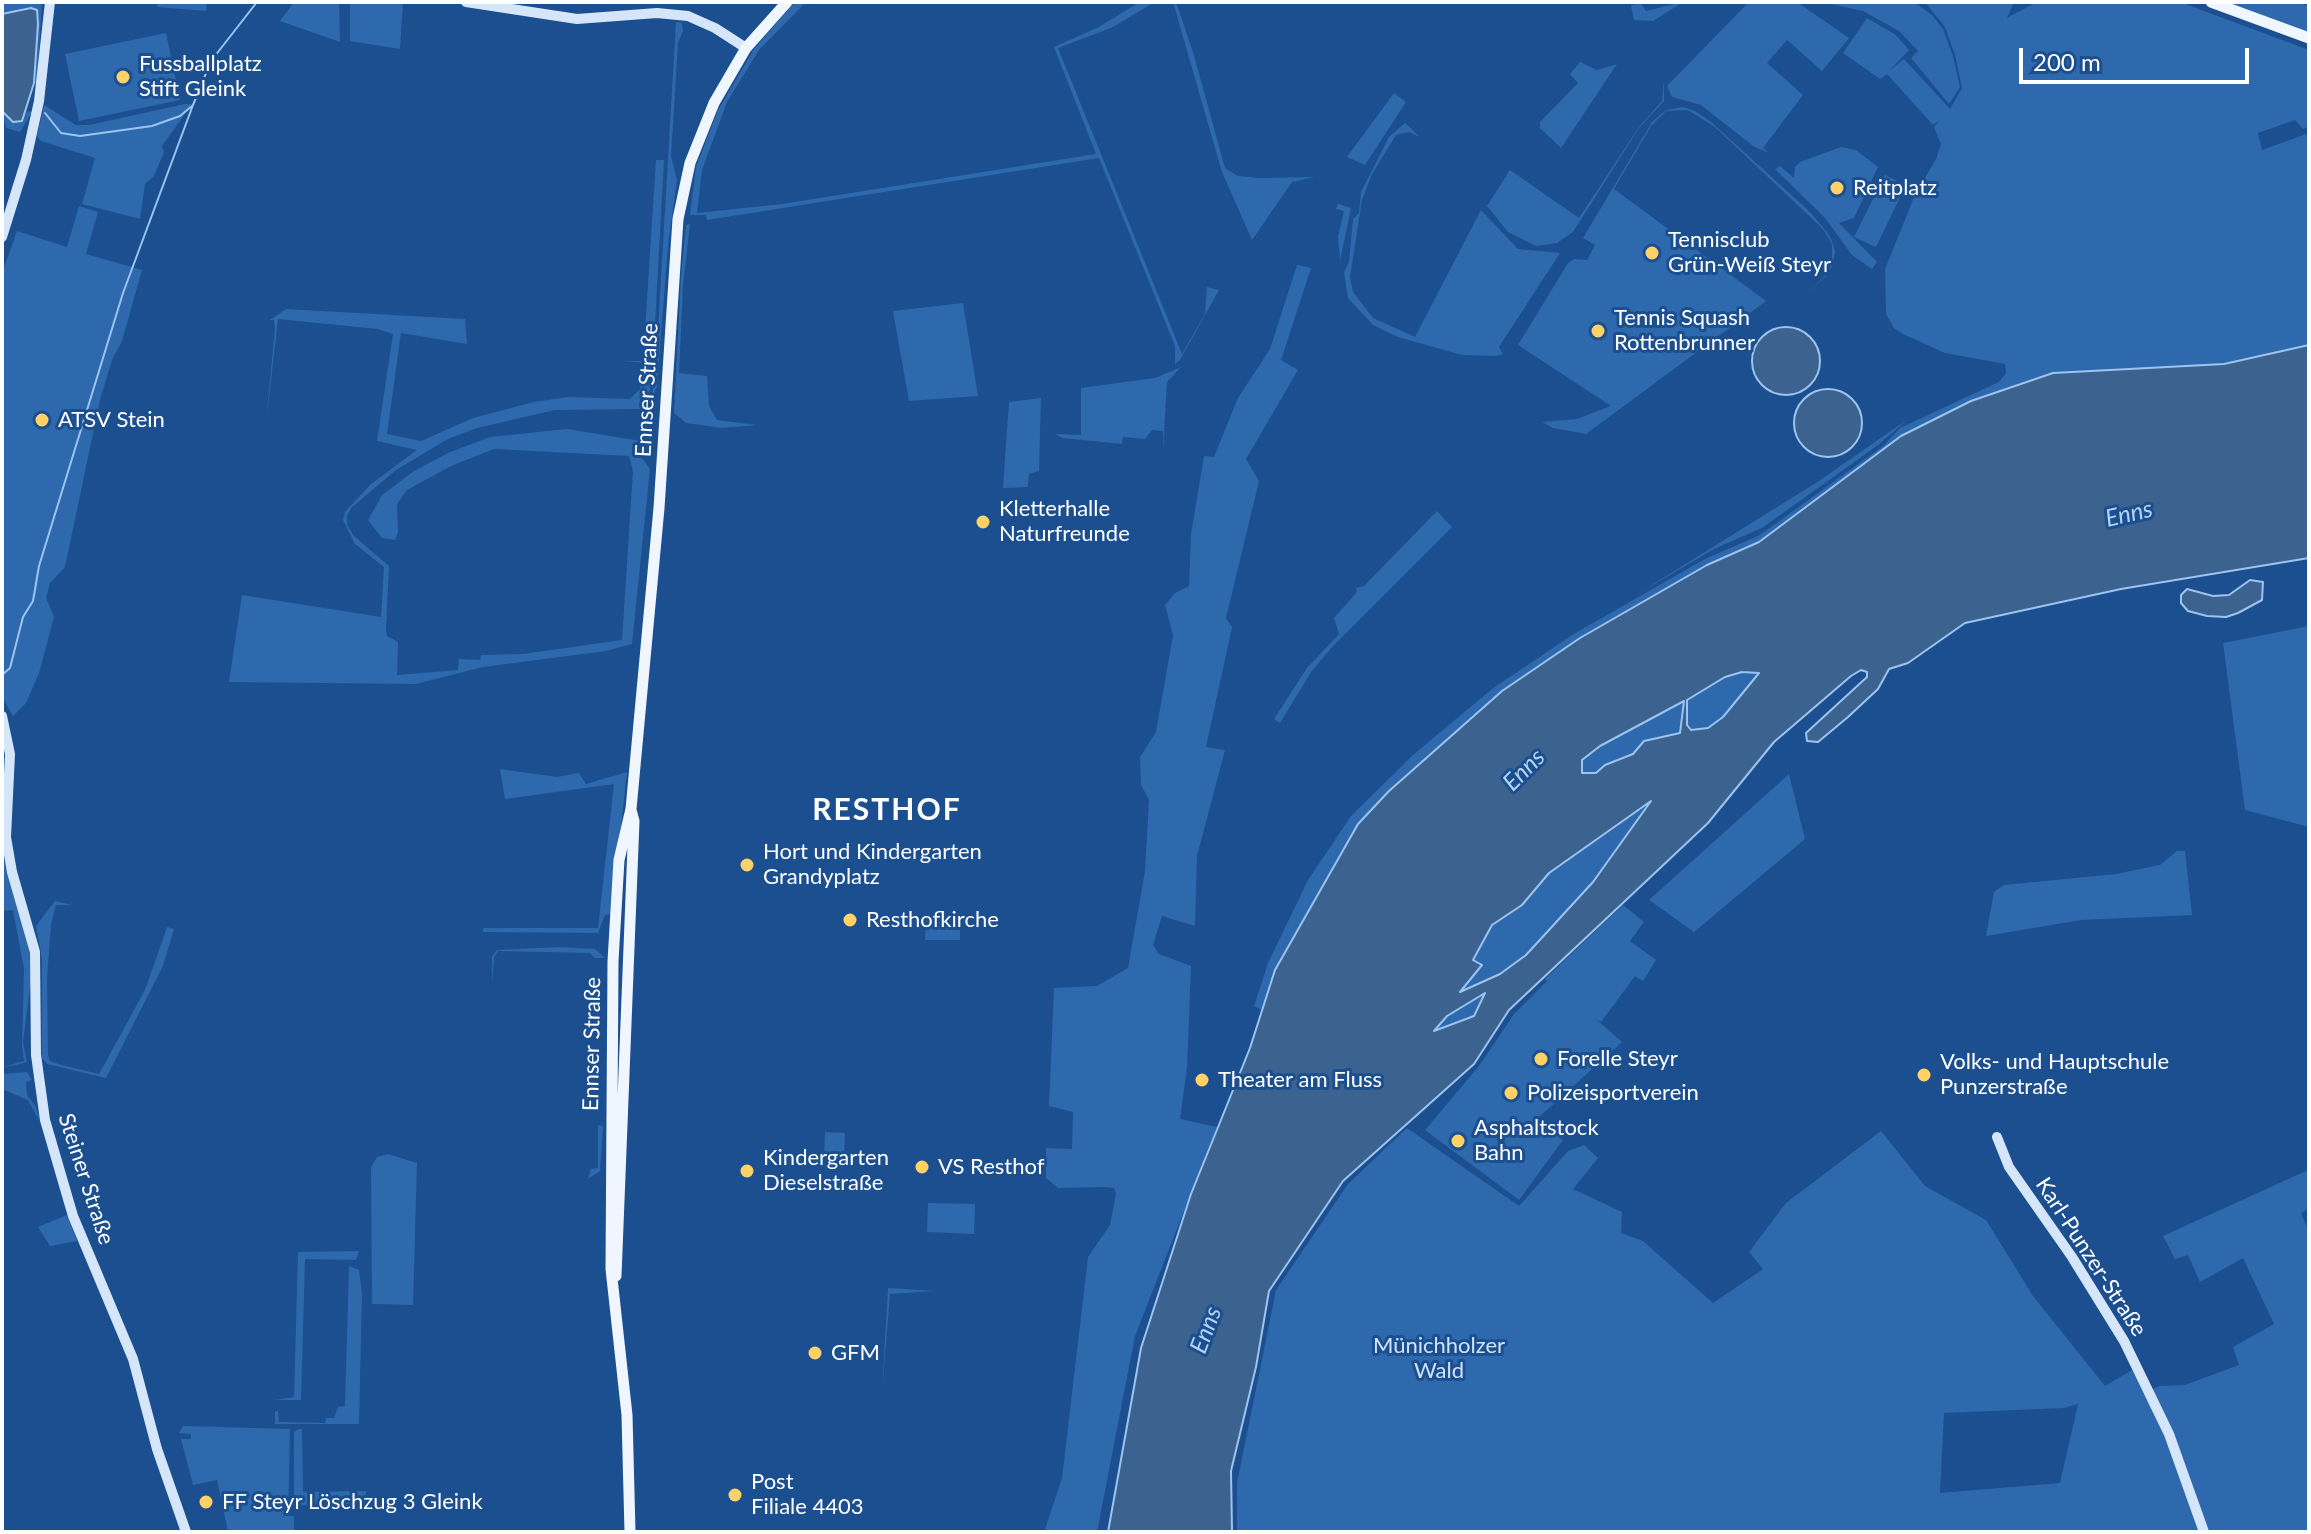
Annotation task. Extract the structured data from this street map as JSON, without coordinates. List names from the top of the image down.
{
  "streets": {
    "main road": ["Ennser Straße"],
    "street": ["Steiner Straße", "Karl-Punzer-Straße"]
  },
  "districts": ["RESTHOF"],
  "water": ["Enns"],
  "parks": ["Münichholzer Wald"],
  "places": [
    "Fussballplatz Stift Gleink",
    "Reitplatz",
    "Tennisclub Grün-Weiß Steyr",
    "Tennis Squash Rottenbrunner",
    "ATSV Stein",
    "Kletterhalle Naturfreunde",
    "Hort und Kindergarten Grandyplatz",
    "Resthofkirche",
    "Forelle Steyr",
    "Volks- und Hauptschule Punzerstraße",
    "Theater am Fluss",
    "Polizeisportverein",
    "Asphaltstock Bahn",
    "VS Resthof",
    "Kindergarten Dieselstraße",
    "GFM",
    "Post Filiale 4403",
    "FF Steyr Löschzug 3 Gleink"
  ],
  "scale_bar": "200 m"
}
